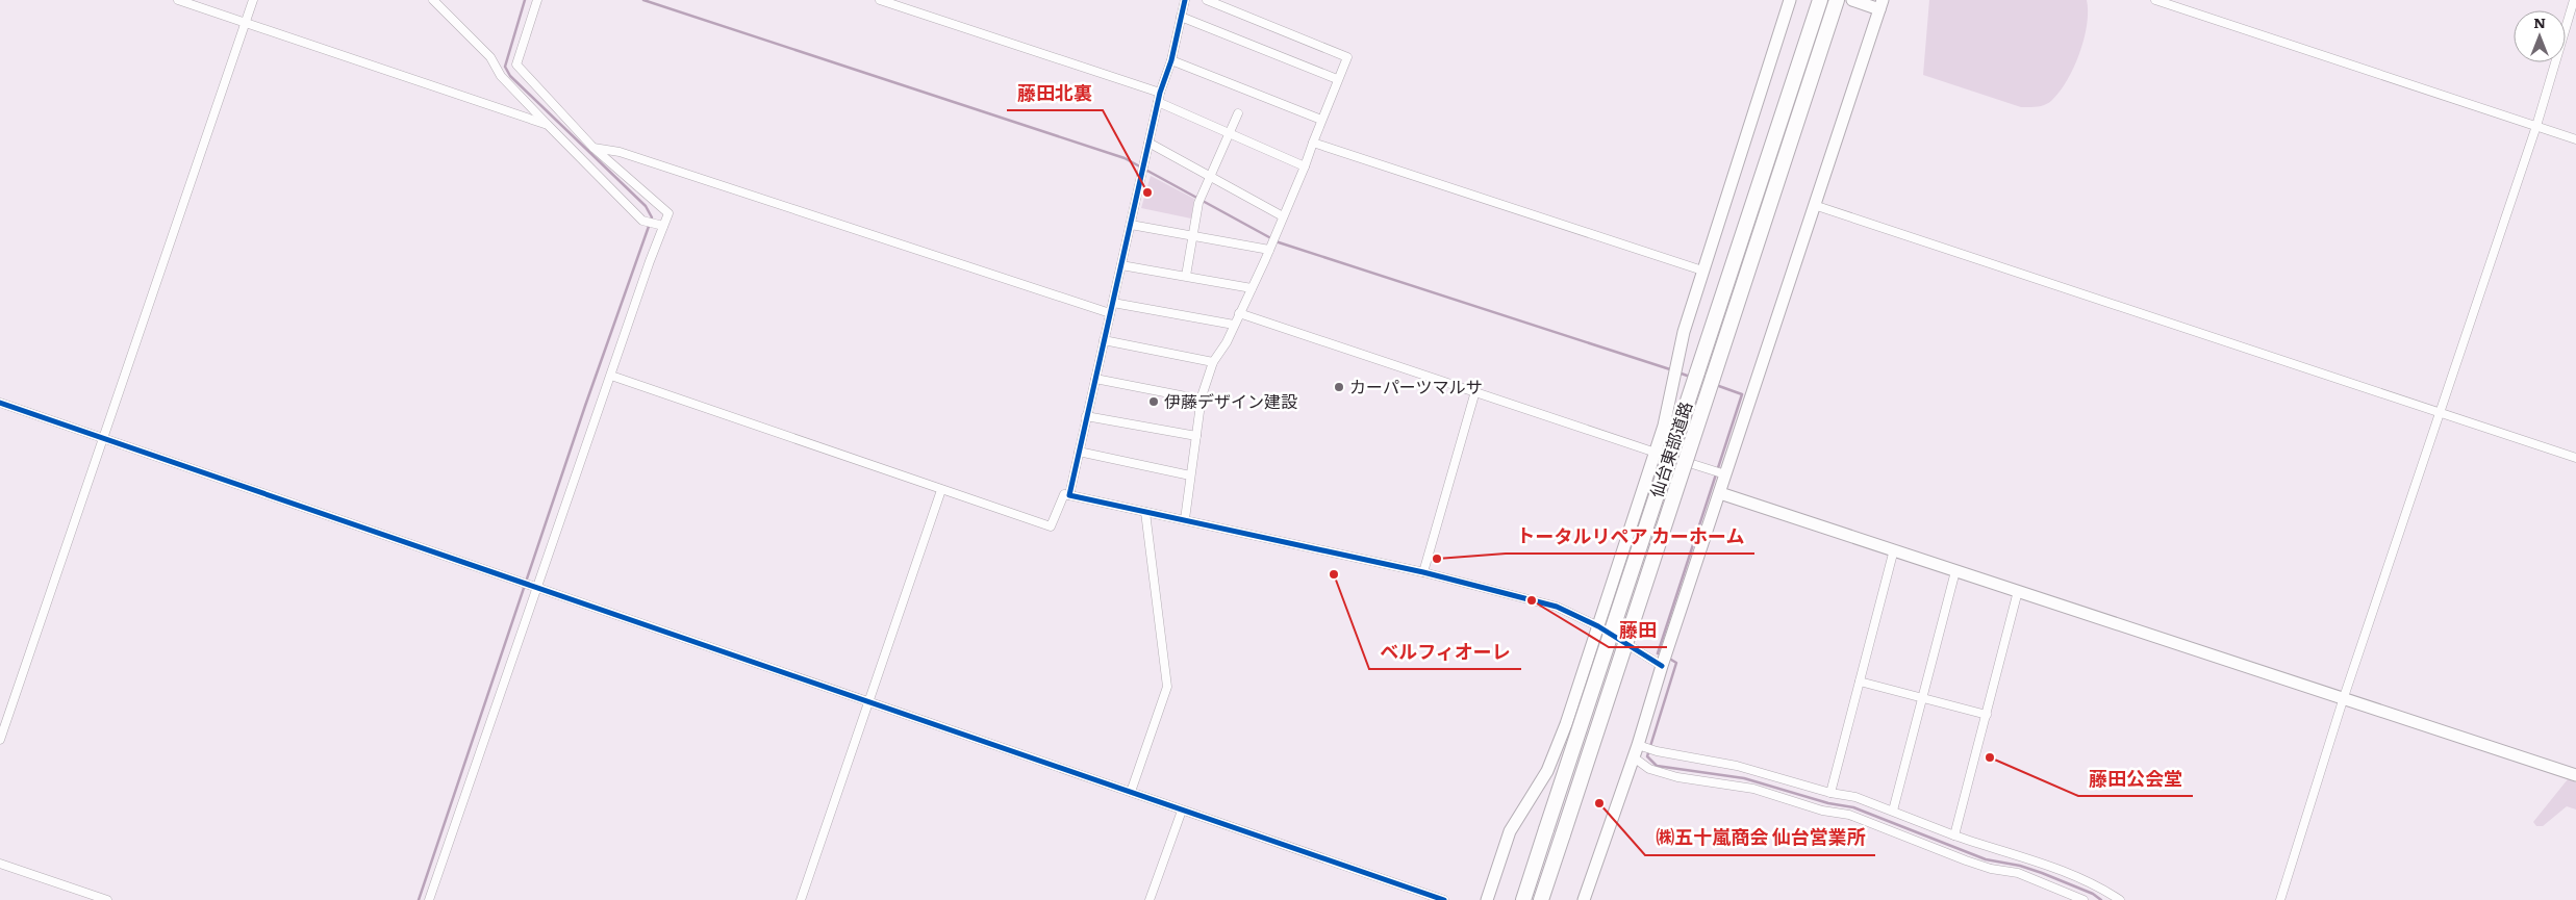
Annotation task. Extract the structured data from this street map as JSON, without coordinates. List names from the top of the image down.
{
  "streets": {
    "highway": ["仙台東部道路"]
  },
  "places": [
    "藤田北裏",
    "カーパーツマルサ",
    "伊藤デザイン建設",
    "トータルリペア カーホーム",
    "ベルフィオーレ",
    "藤田",
    "藤田公会堂",
    "㈱五十嵐商会 仙台営業所"
  ],
  "north": "top"
}
